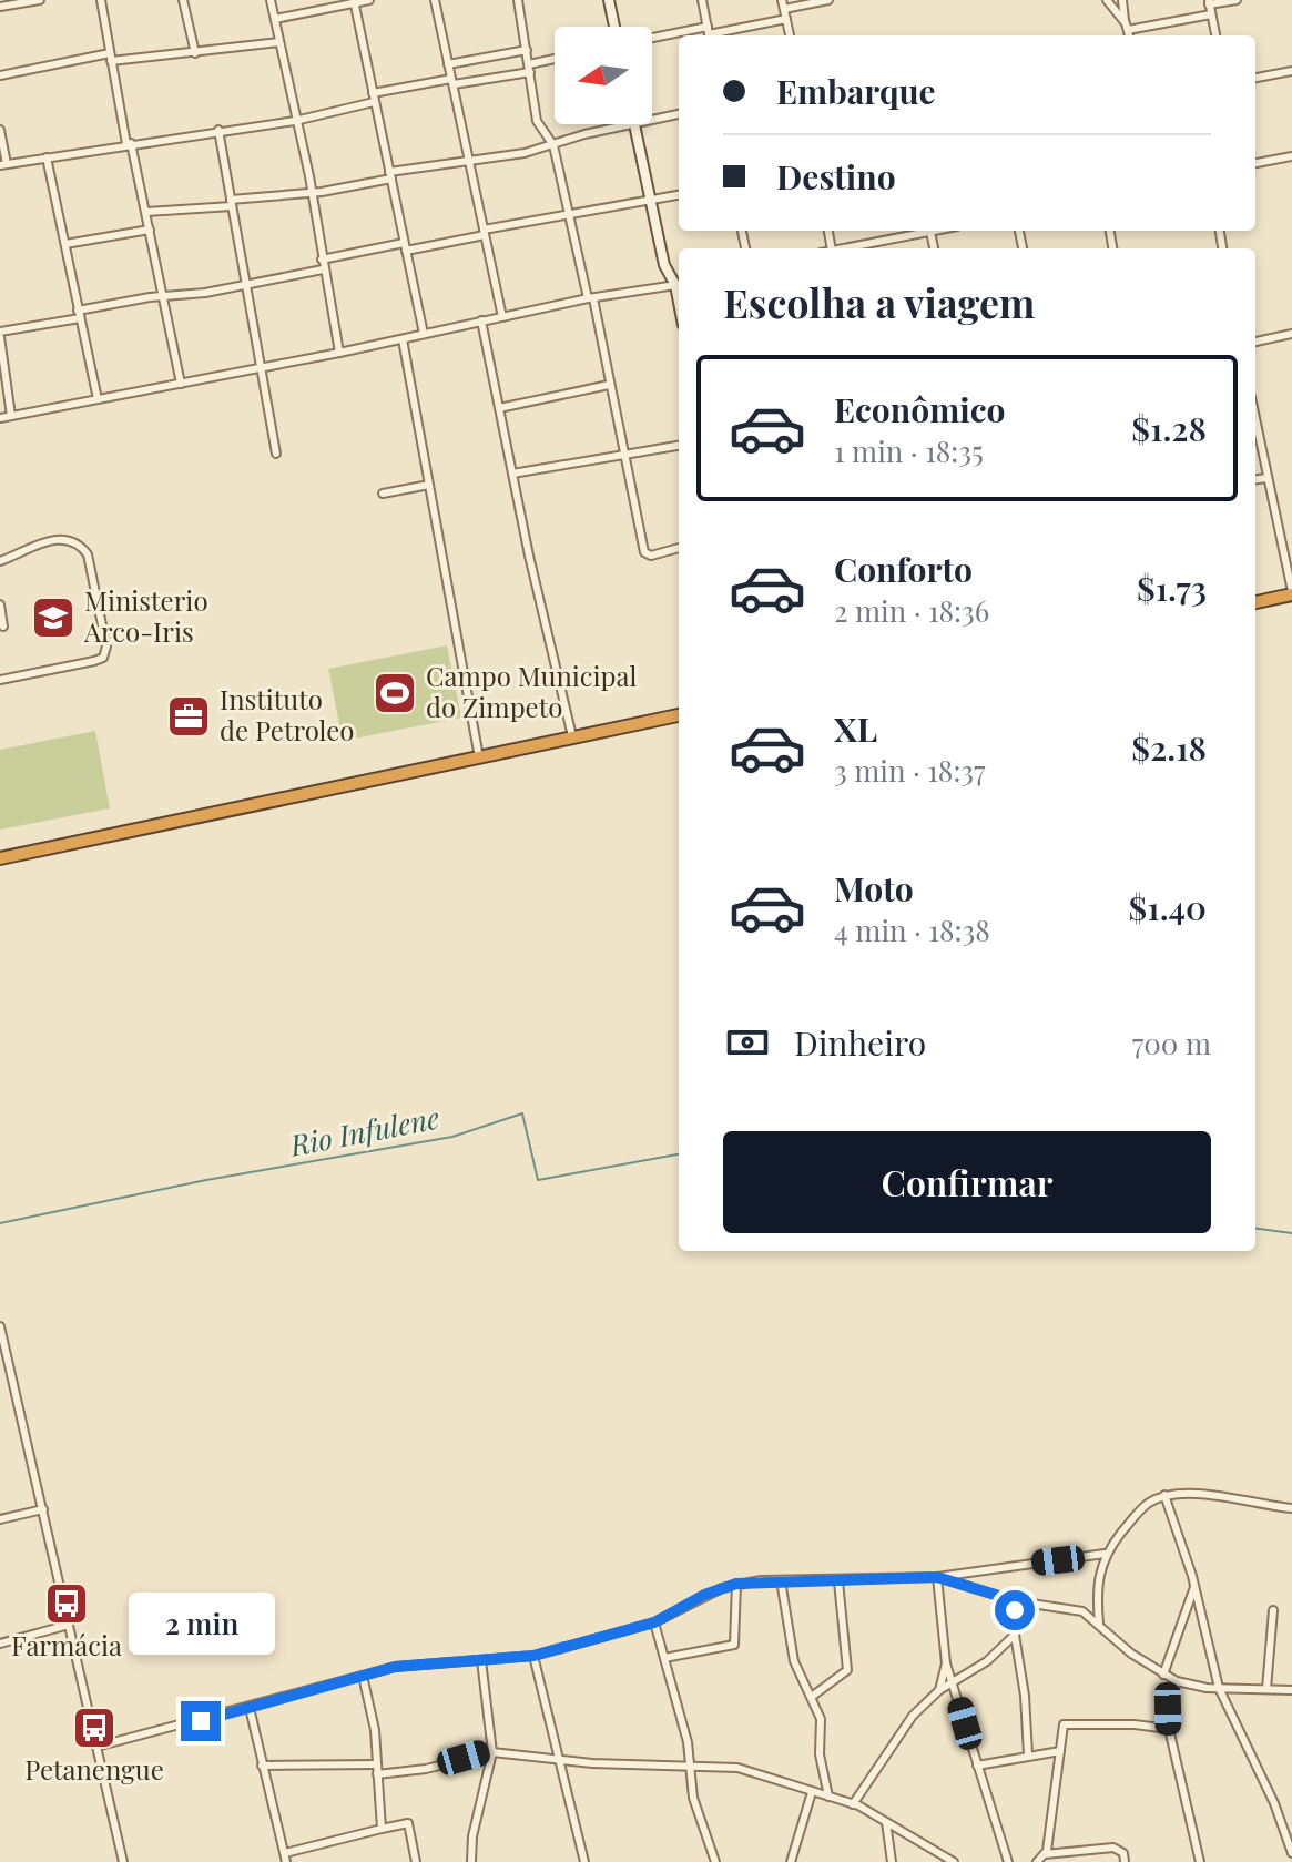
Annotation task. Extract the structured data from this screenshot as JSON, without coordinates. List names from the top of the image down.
{
  "water": ["Rio Infulene"],
  "places": {
    "school or university": ["Ministerio Arco-Iris"],
    "sports": ["Campo Municipal do Zimpeto"],
    "office": ["Instituto de Petroleo"],
    "bus stop": ["Farmácia", "Petanengue"]
  },
  "north": "left",
  "page": {
    "banner": ["Embarque", "Destino"],
    "heading": "Escolha a viagem",
    "list": [
      {
        "name": "Econômico",
        "note": "1 min · 18:35",
        "value": "$1.28"
      },
      {
        "name": "Conforto",
        "note": "2 min · 18:36",
        "value": "$1.73"
      },
      {
        "name": "XL",
        "note": "3 min · 18:37",
        "value": "$2.18"
      },
      {
        "name": "Moto",
        "note": "4 min · 18:38",
        "value": "$1.40"
      }
    ],
    "pay": ["Dinheiro", "700 m"],
    "buttons": "Confirmar",
    "bubble": "2 min"
  }
}
